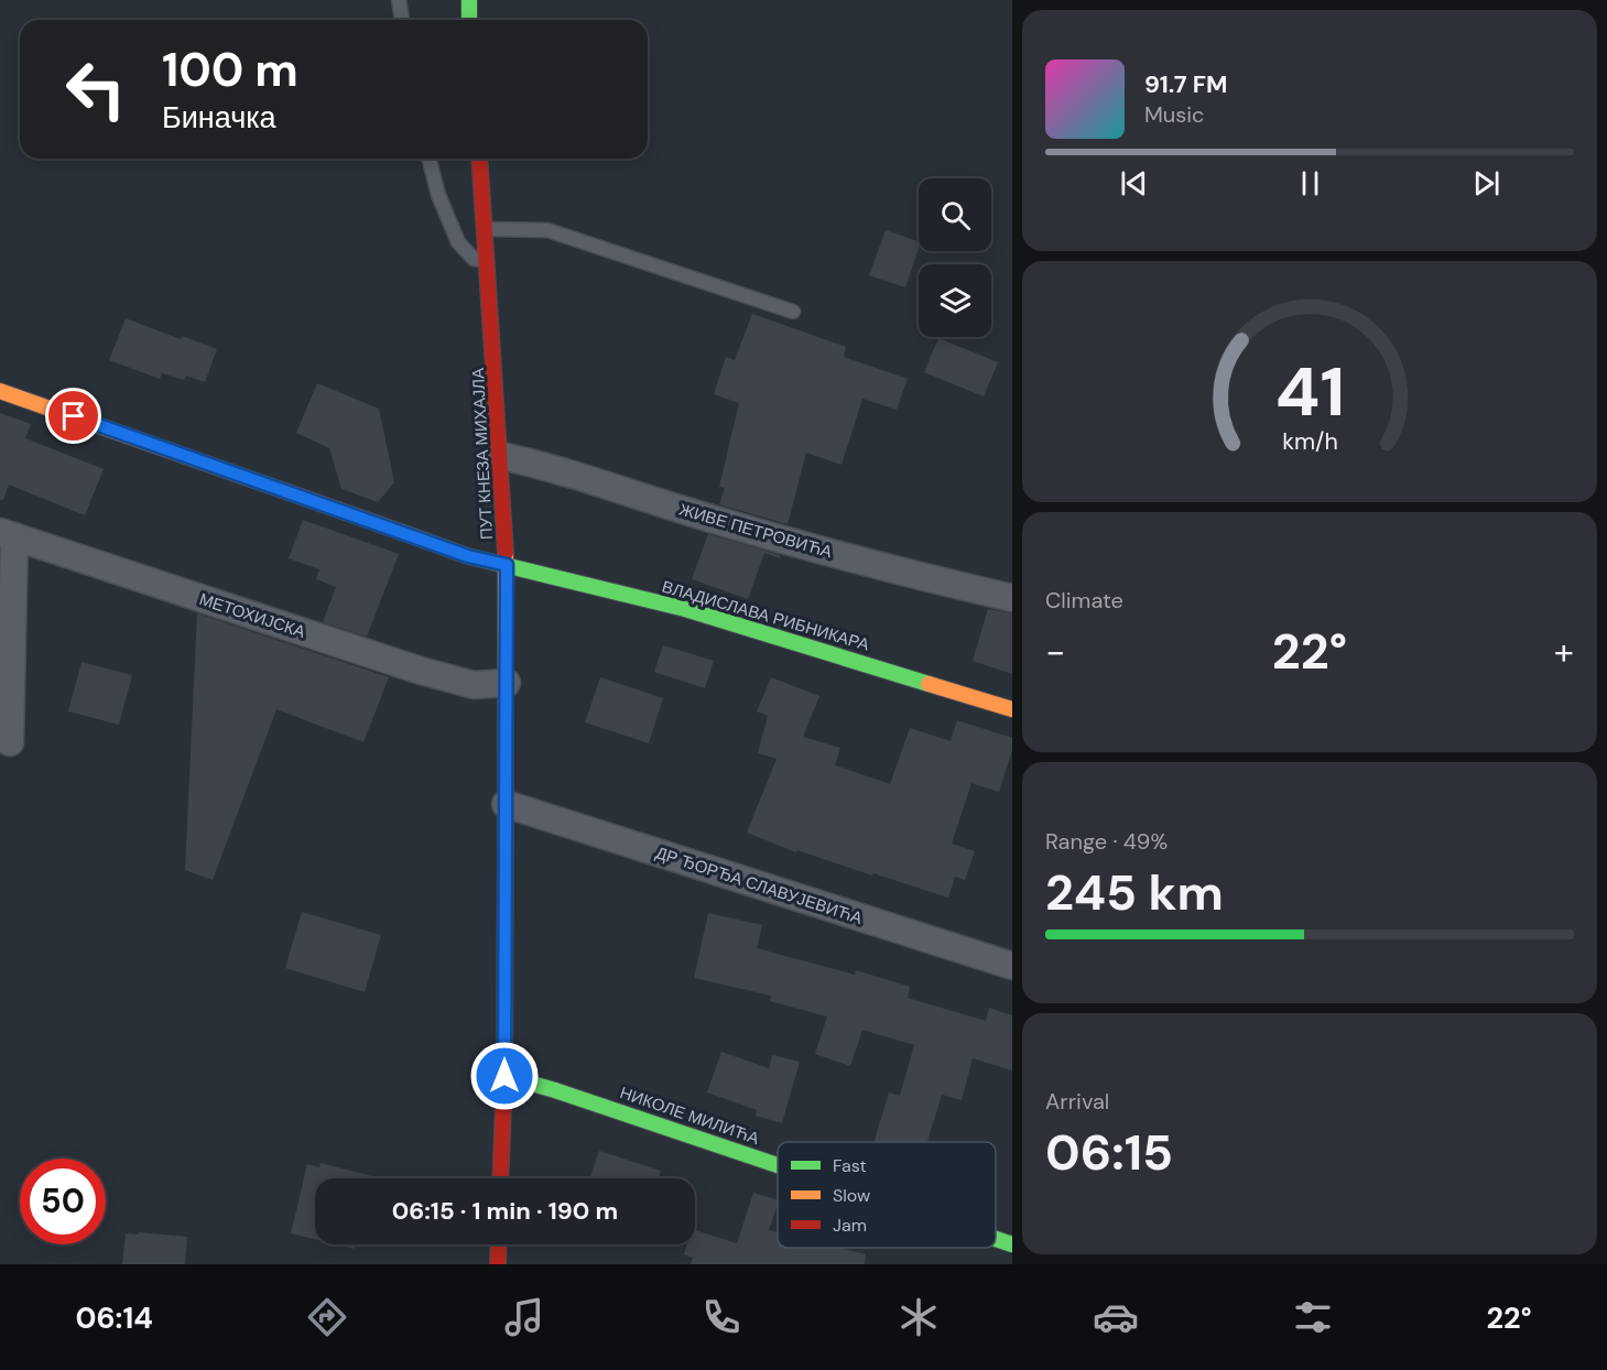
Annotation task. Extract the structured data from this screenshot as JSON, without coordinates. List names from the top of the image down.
{
  "streets": {
    "street": [
      "ПУТ КНЕЗА МИХАЈЛА",
      "ЖИВЕ ПЕТРОВИЋА",
      "МЕТОХИЈСКА",
      "ВЛАДИСЛАВА РИБНИКАРА",
      "ДР ЂОРЂА СЛАВУЈЕВИЋА",
      "НИКОЛЕ МИЛИЋА"
    ]
  },
  "crossings": [
    ["ПУТ КНЕЗА МИХАЈЛА", "ЖИВЕ ПЕТРОВИЋА"],
    ["ПУТ КНЕЗА МИХАЈЛА", "МЕТОХИЈСКА"],
    ["ПУТ КНЕЗА МИХАЈЛА", "ВЛАДИСЛАВА РИБНИКАРА"],
    ["ПУТ КНЕЗА МИХАЈЛА", "ДР ЂОРЂА СЛАВУЈЕВИЋА"],
    ["ПУТ КНЕЗА МИХАЈЛА", "НИКОЛЕ МИЛИЋА"]
  ],
  "legend": ["Fast", "Slow", "Jam"],
  "page": {
    "turn": ["100 m", "Биначка"],
    "song": ["91.7 FM", "Music"],
    "tile": [
      "Climate",
      ["Range · 49%", "245 km"],
      ["Arrival", "06:15"]
    ],
    "heat": ["−", "22°", "+"],
    "limit": "50",
    "trip": "06:15 · 1 min · 190 m",
    "tabs": ["06:14", "22°"],
    "gauge": ["41", "km/h"]
  }
}
